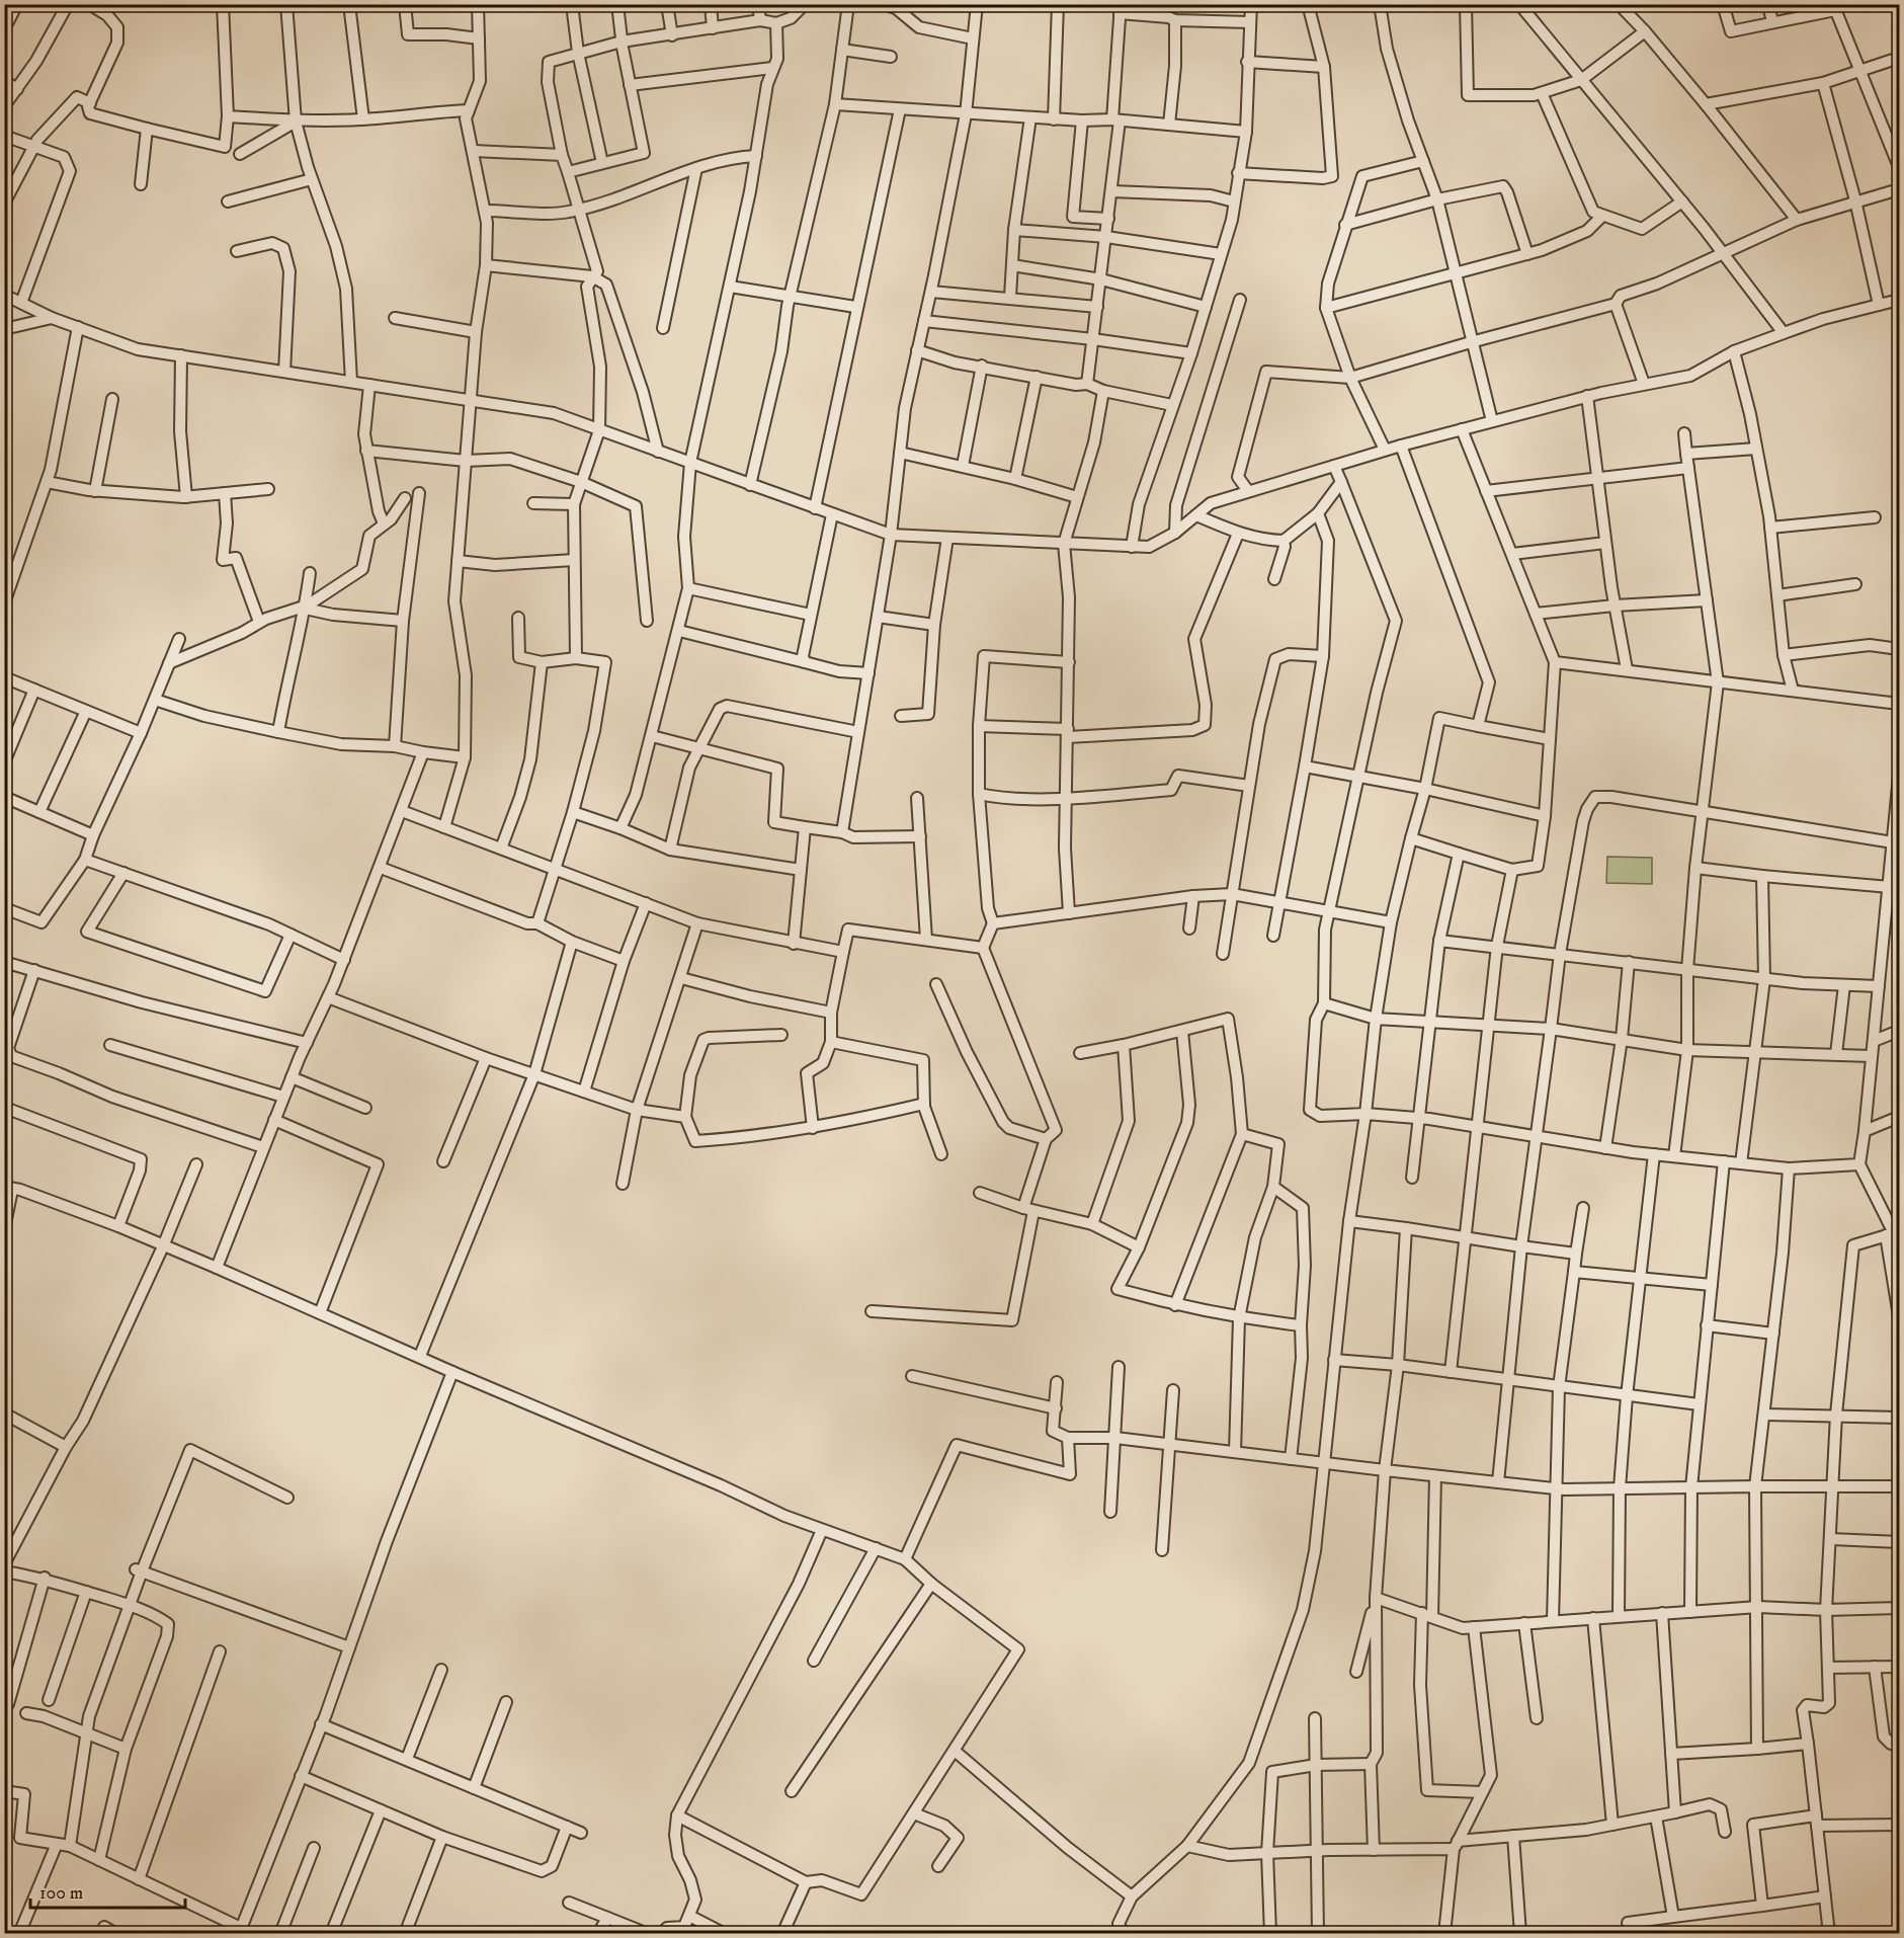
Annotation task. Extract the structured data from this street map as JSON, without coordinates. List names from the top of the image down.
{
  "scale_bar": "100 m"
}
